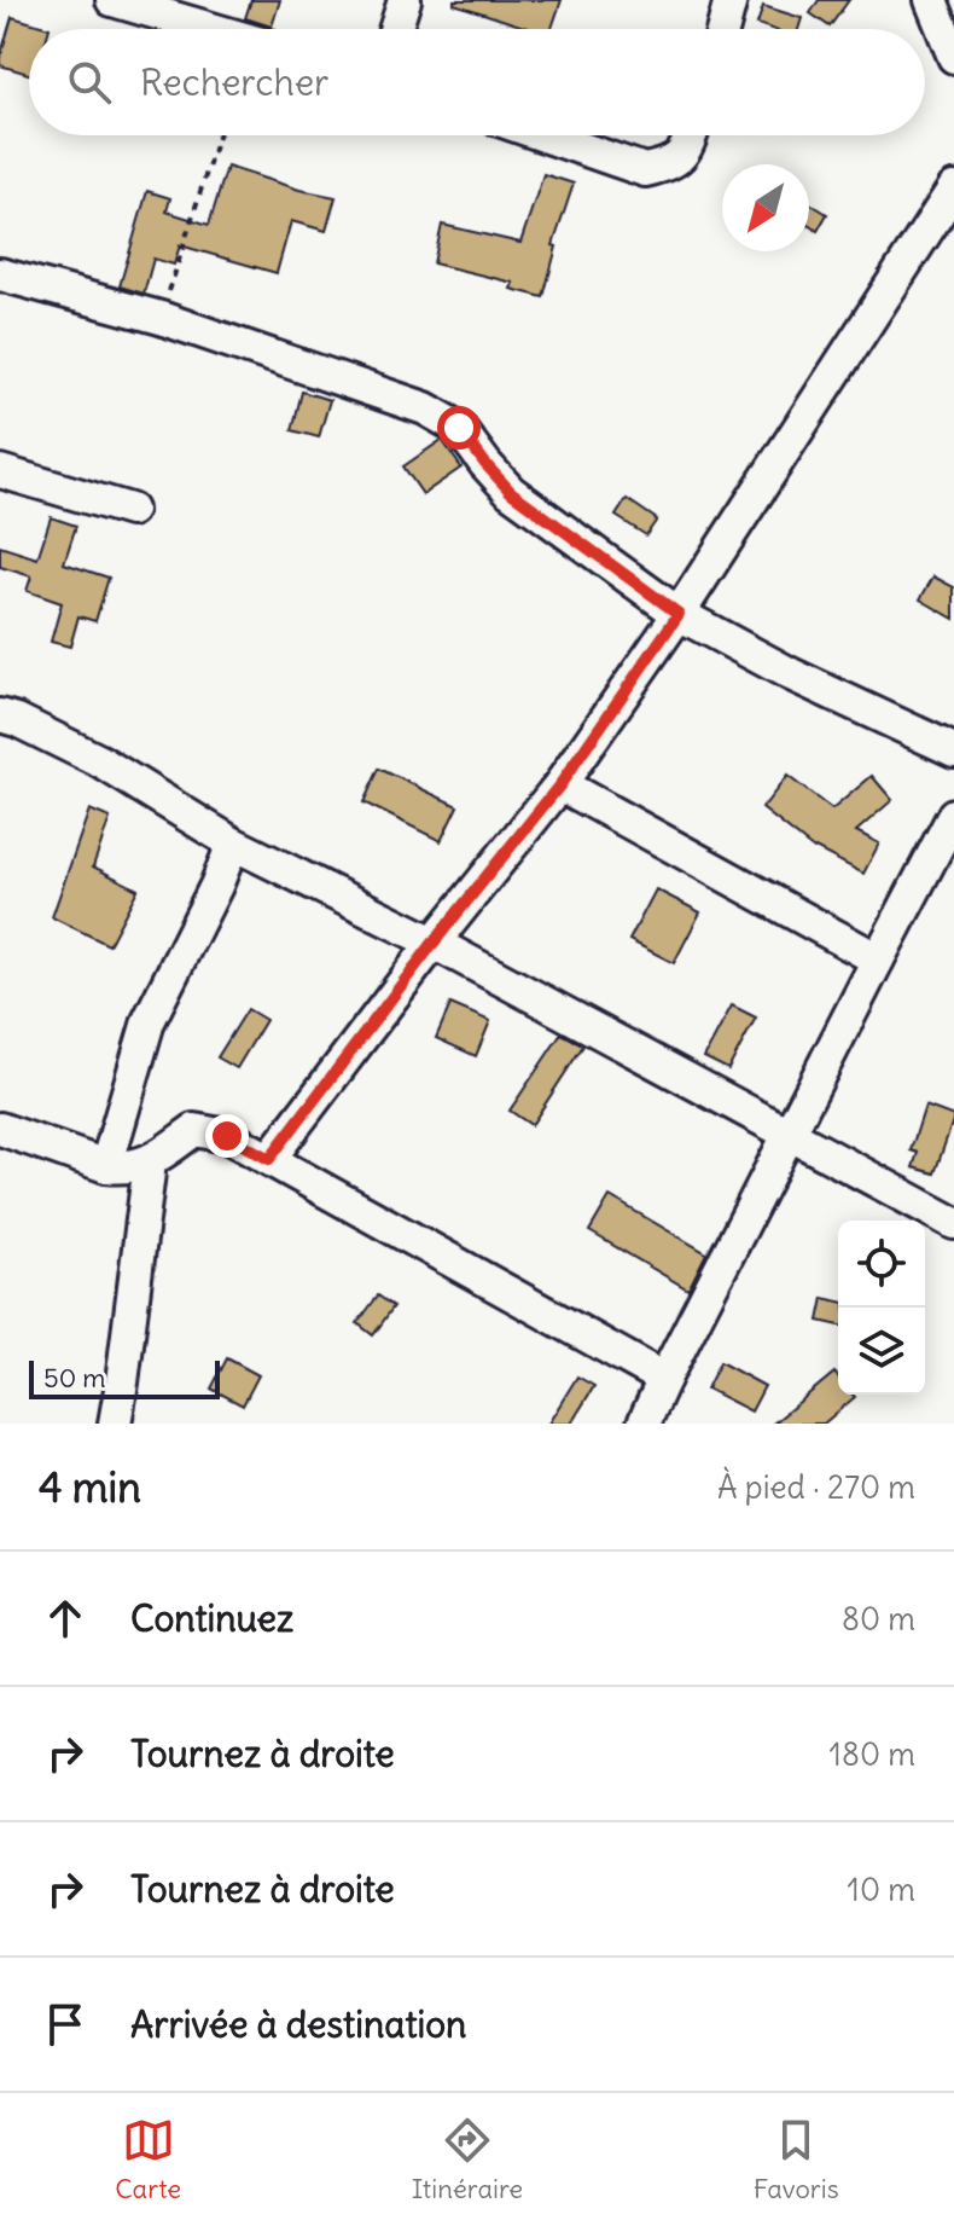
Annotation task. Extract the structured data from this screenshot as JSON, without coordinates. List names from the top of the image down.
{
  "scale_bar": "50 m",
  "north": "bottom left",
  "page": {
    "search": "Rechercher",
    "scale": "50 m",
    "heading": ["4 min", "À pied · 270 m"],
    "list": [
      ["Continuez", "80 m"],
      ["Tournez à droite", "180 m"],
      ["Tournez à droite", "10 m"],
      "Arrivée à destination"
    ],
    "nav": ["Carte", "Itinéraire", "Favoris"]
  }
}
